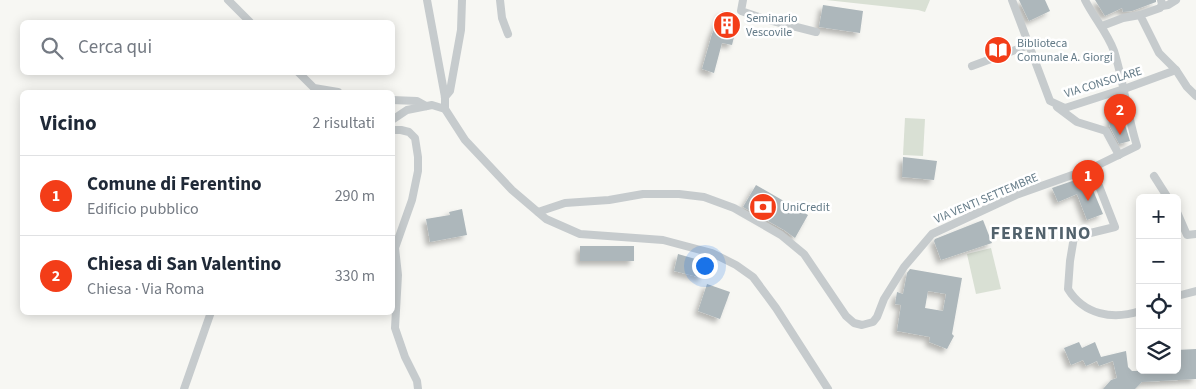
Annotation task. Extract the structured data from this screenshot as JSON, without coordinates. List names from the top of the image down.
{
  "streets": {
    "street": ["VIA CONSOLARE", "VIA VENTI SETTEMBRE"]
  },
  "crossings": [
    ["VIA CONSOLARE", "VIA VENTI SETTEMBRE"]
  ],
  "districts": ["FERENTINO"],
  "places": {
    "building": ["Seminario Vescovile"],
    "library": ["Biblioteca Comunale A. Giorgi"],
    "bank": ["UniCredit"]
  },
  "page": {
    "search": "Cerca qui",
    "heading": ["Vicino", "2 risultati"],
    "pins": ["2", "1"],
    "list": [
      {
        "mark": "1",
        "name": "Comune di Ferentino",
        "note": "Edificio pubblico",
        "value": "290 m"
      },
      {
        "mark": "2",
        "name": "Chiesa di San Valentino",
        "note": "Chiesa · Via Roma",
        "value": "330 m"
      }
    ],
    "map_buttons": ["+", "−"]
  }
}
